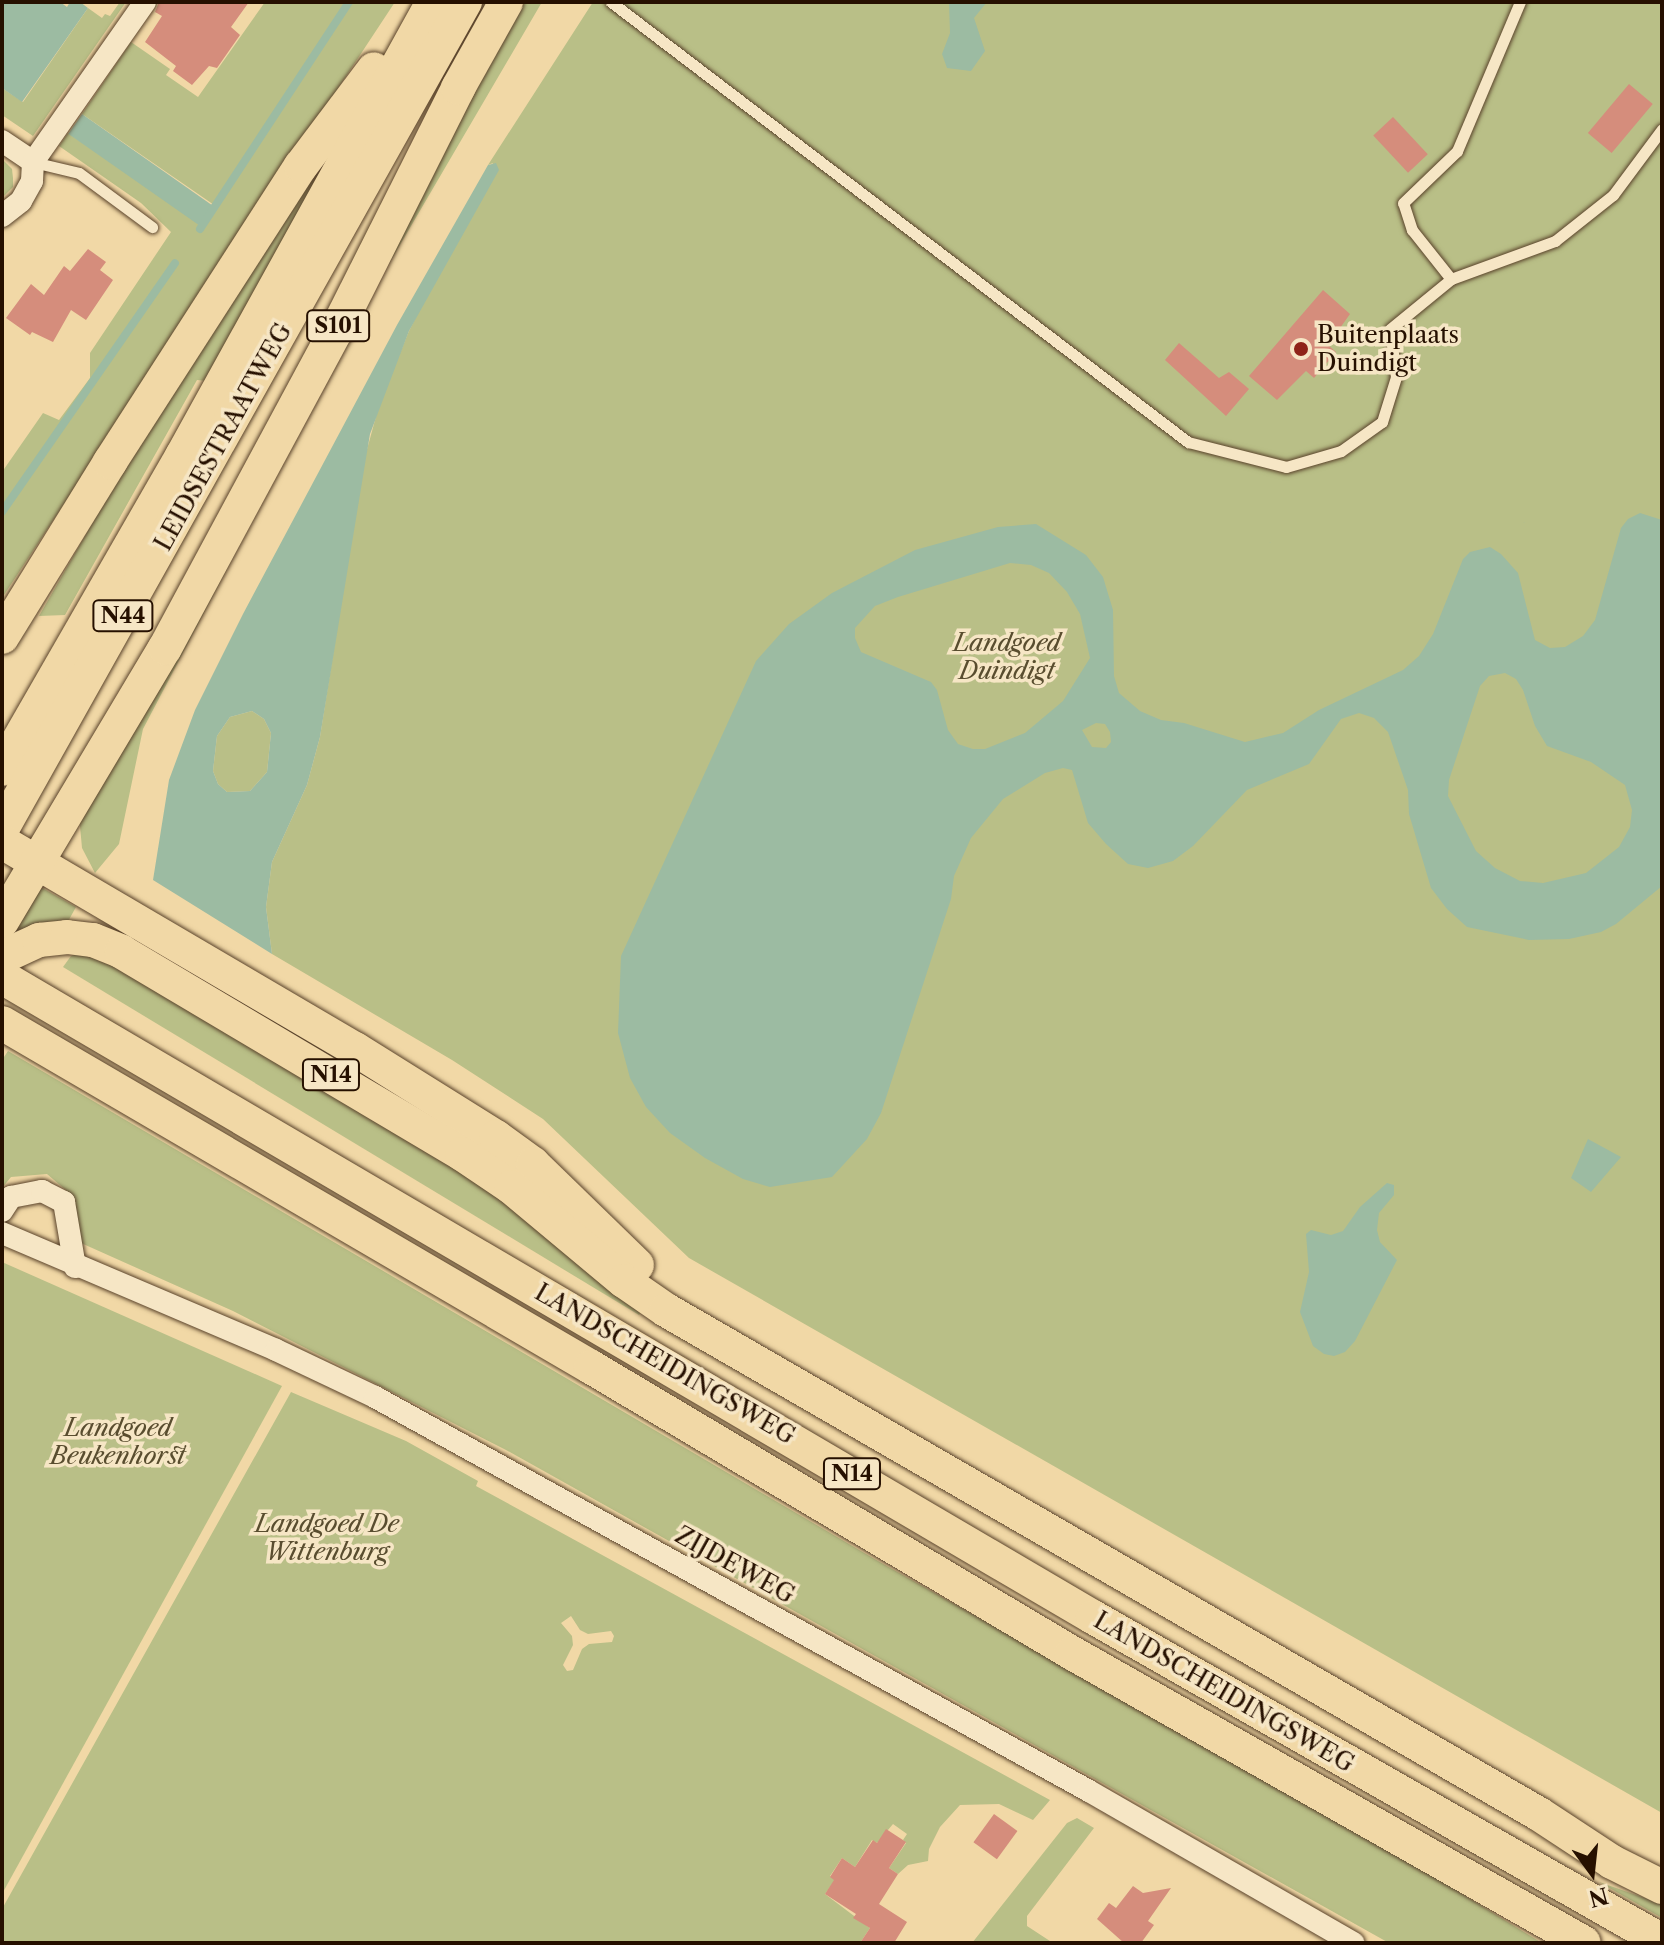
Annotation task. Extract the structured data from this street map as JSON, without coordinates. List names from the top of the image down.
{
  "streets": {
    "main road": [
      "S101",
      "LEIDSESTRAATWEG",
      "N44",
      "N14",
      "LANDSCHEIDINGSWEG"
    ],
    "street": ["ZIJDEWEG"]
  },
  "crossings": [
    ["S101", "N44"],
    ["LEIDSESTRAATWEG", "N44"],
    ["LEIDSESTRAATWEG", "N14"],
    ["N44", "N14"]
  ],
  "parks": ["Landgoed Duindigt", "Landgoed Beukenhorst", "Landgoed De Wittenburg"],
  "places": ["Buitenplaats Duindigt"],
  "north": "bottom"
}
